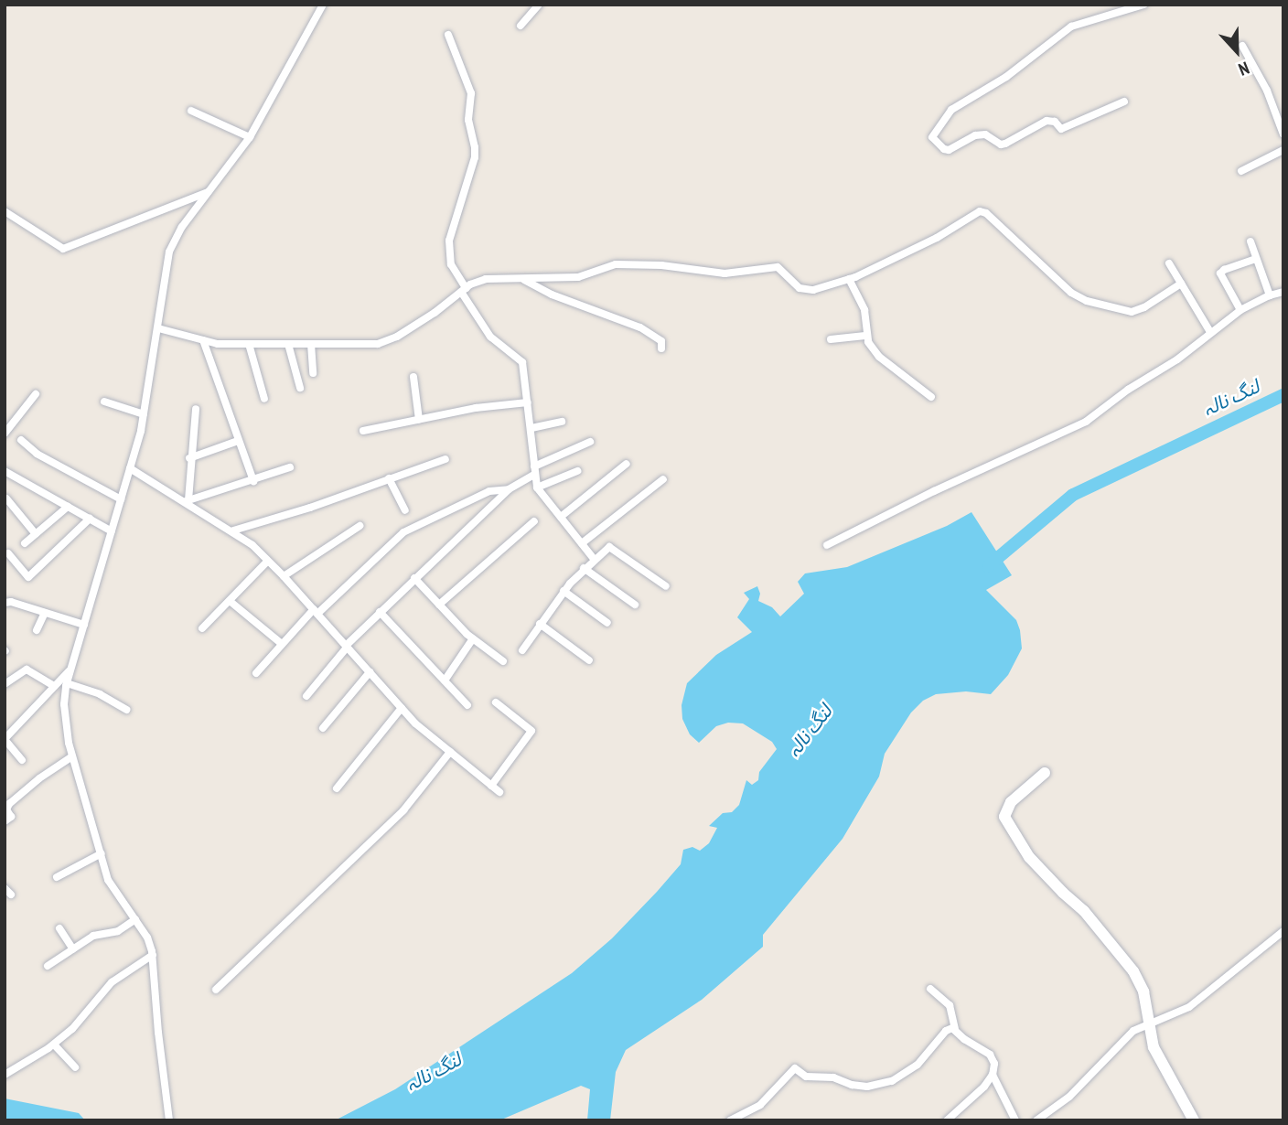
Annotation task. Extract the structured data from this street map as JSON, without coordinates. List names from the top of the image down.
{
  "water": ["لنگ نالہ"],
  "north": "bottom"
}
